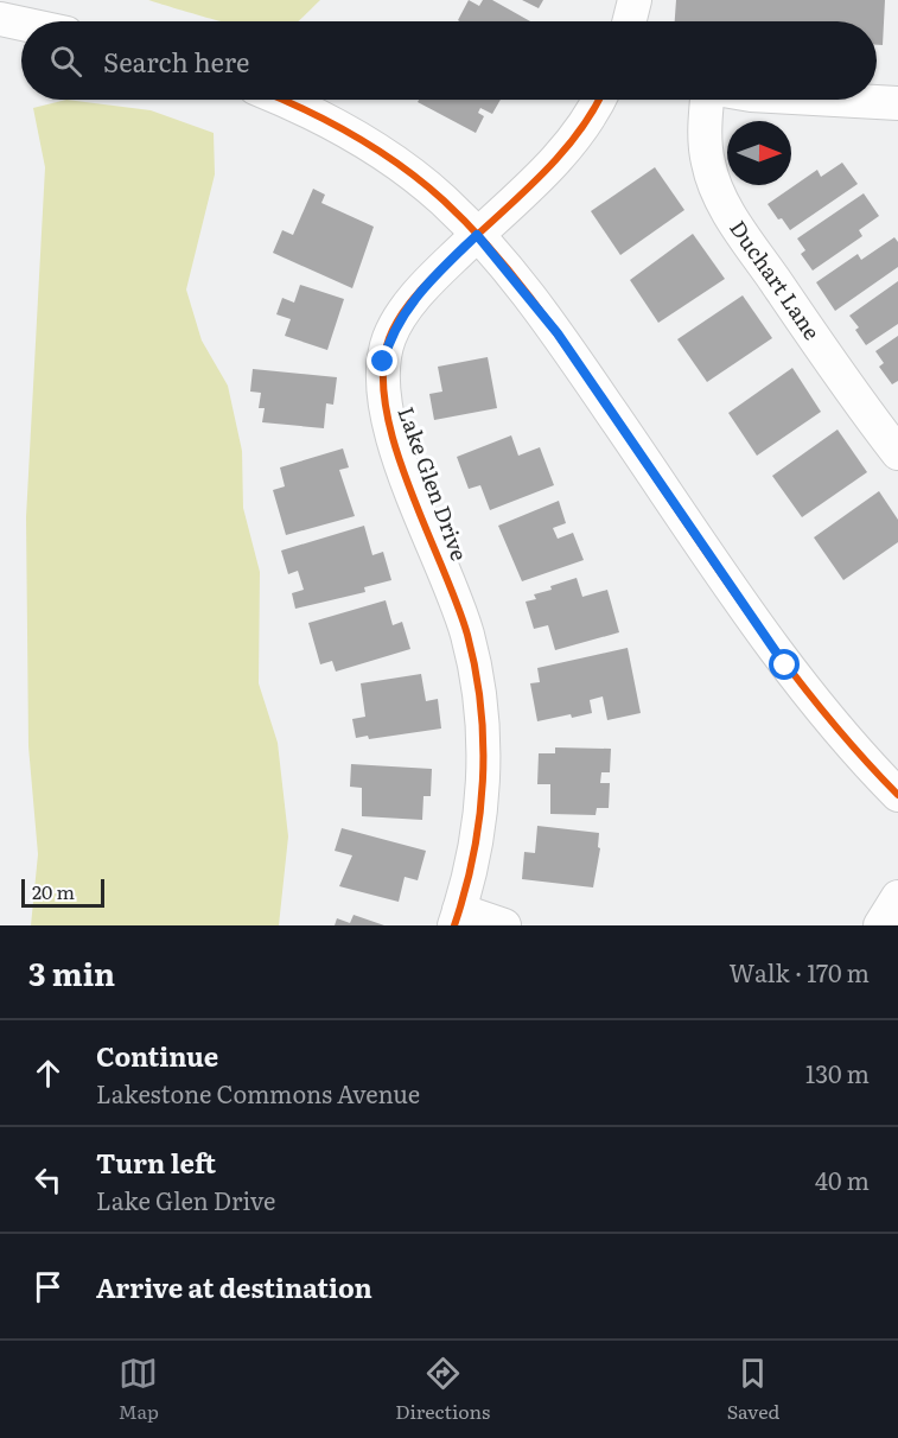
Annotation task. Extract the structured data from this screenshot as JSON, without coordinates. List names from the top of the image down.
{
  "streets": {
    "street": ["Duchart Lane", "Lake Glen Drive"]
  },
  "scale_bar": "20 m",
  "north": "right",
  "page": {
    "search": "Search here",
    "scale": "20 m",
    "heading": ["3 min", "Walk · 170 m"],
    "list": [
      ["Continue", "Lakestone Commons Avenue", "130 m"],
      ["Turn left", "Lake Glen Drive", "40 m"],
      "Arrive at destination"
    ],
    "nav": ["Map", "Directions", "Saved"]
  }
}
